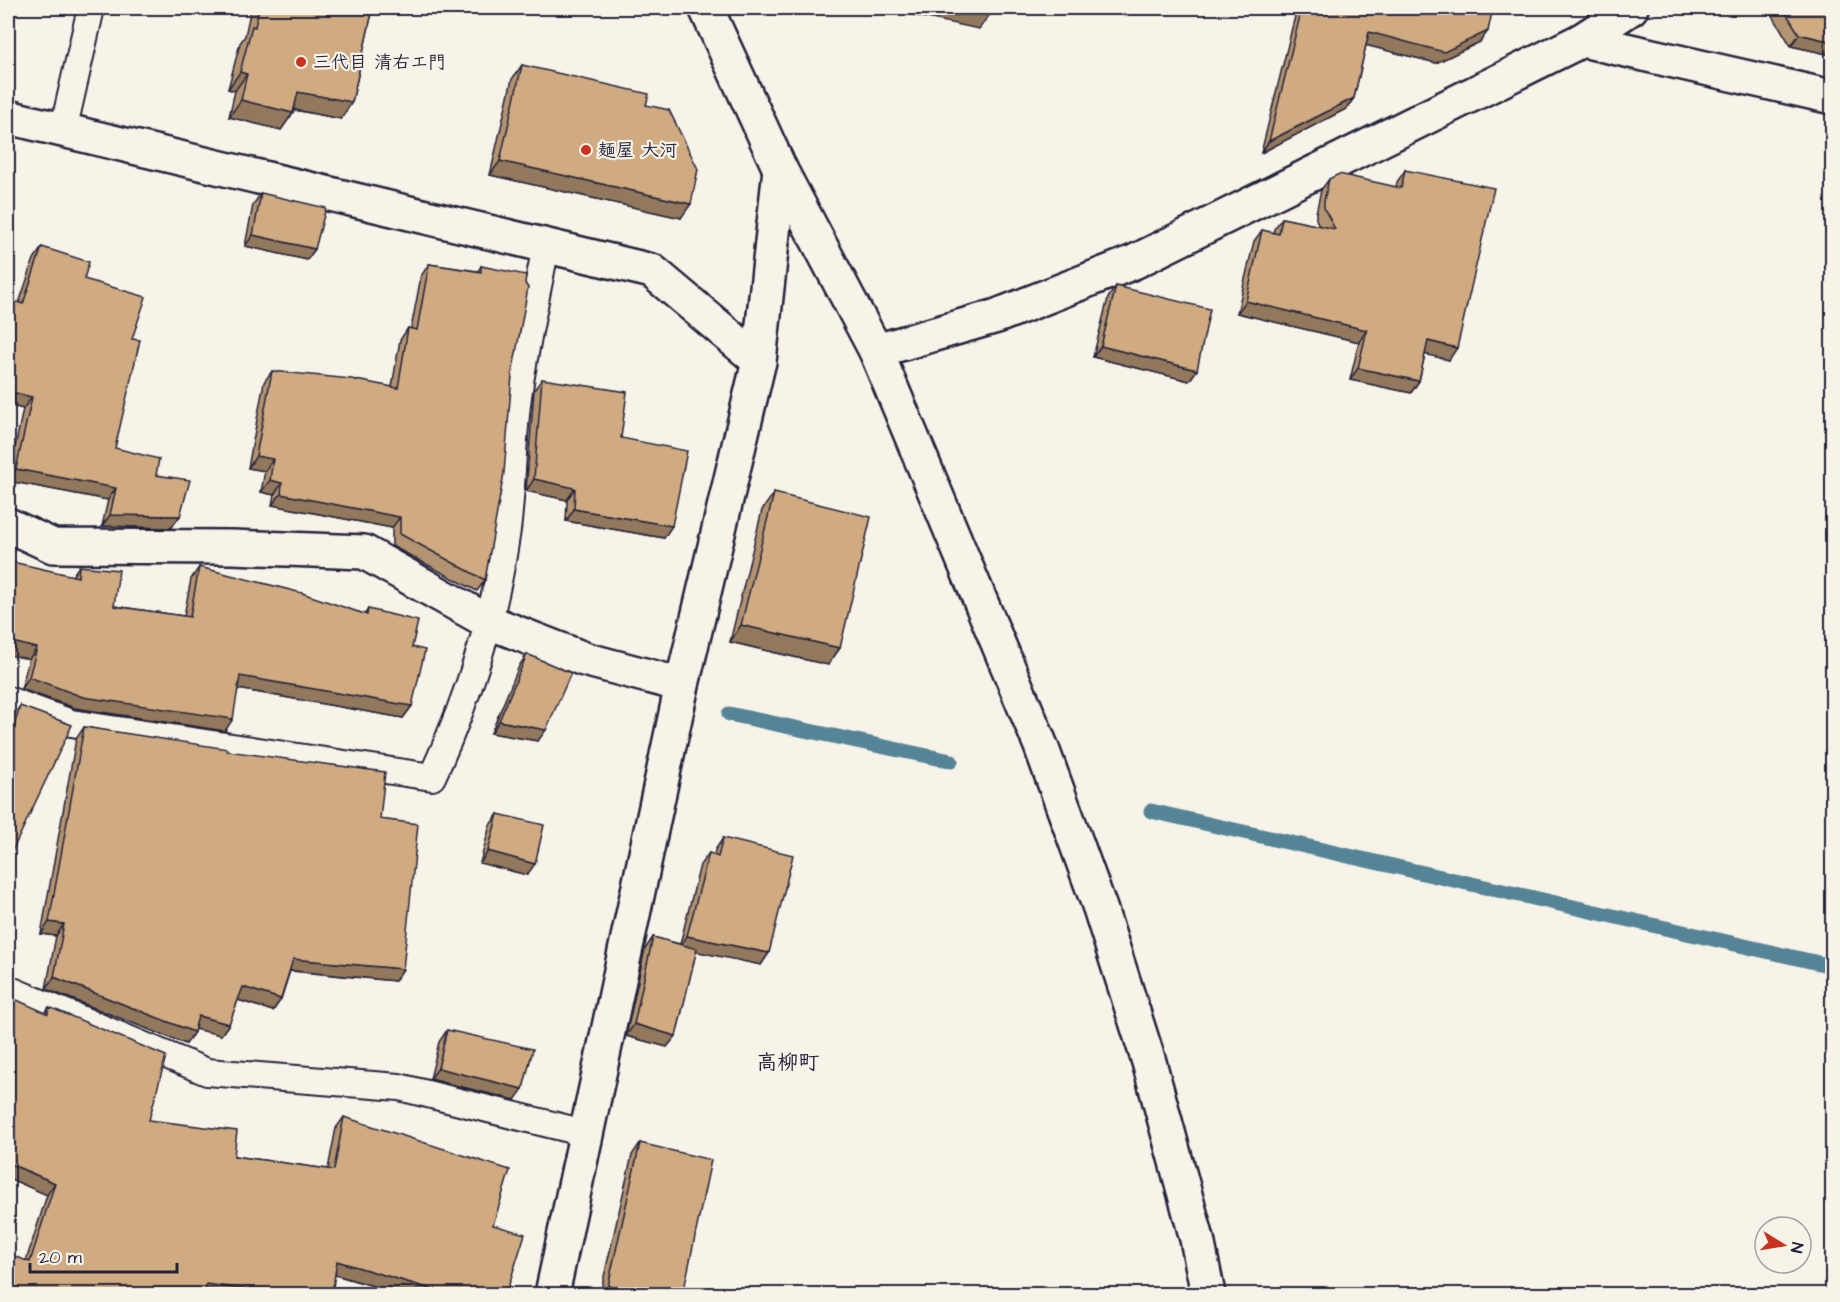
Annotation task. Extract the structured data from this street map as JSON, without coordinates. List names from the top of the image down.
{
  "districts": ["高柳町"],
  "places": ["三代目 清右エ門", "麺屋 大河"],
  "scale_bar": "20 m",
  "north": "right"
}
